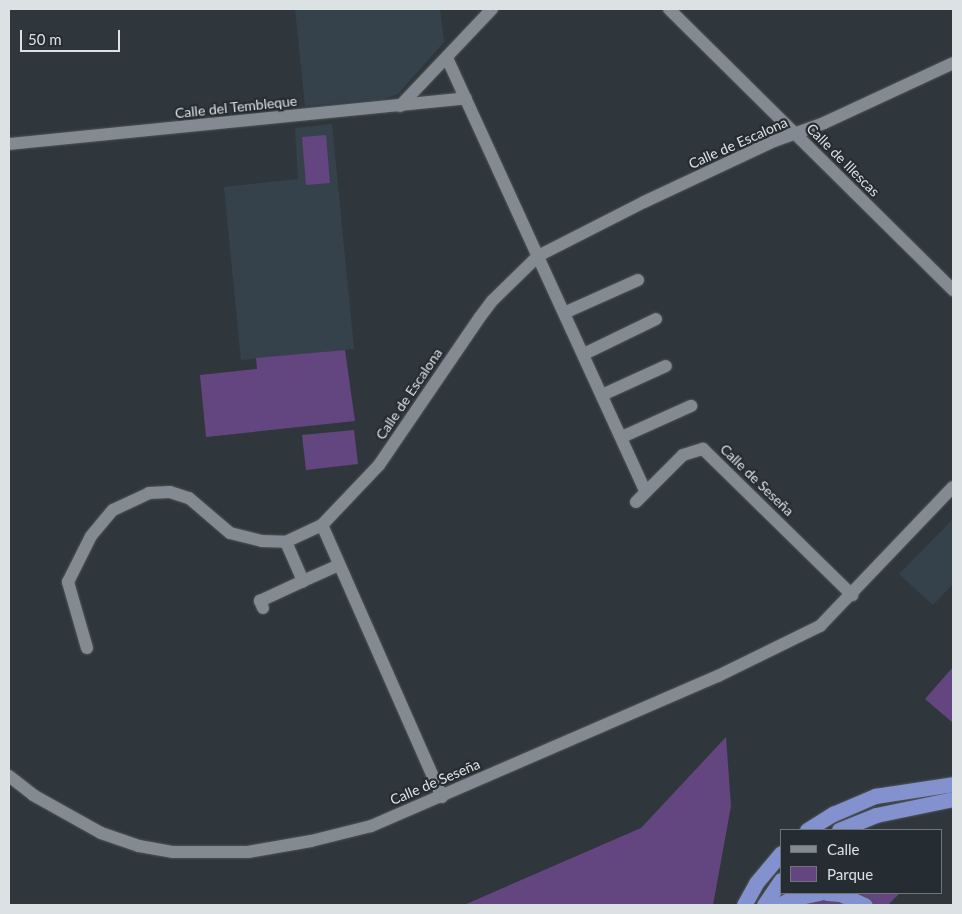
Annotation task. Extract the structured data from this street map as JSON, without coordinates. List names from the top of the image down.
{
  "streets": {
    "street": [
      "Calle del Tembleque",
      "Calle de Escalona",
      "Calle de Illescas",
      "Calle de Seseña"
    ]
  },
  "crossings": [
    ["Calle de Escalona", "Calle de Illescas"]
  ],
  "legend": ["Calle", "Parque"],
  "scale_bar": "50 m"
}
